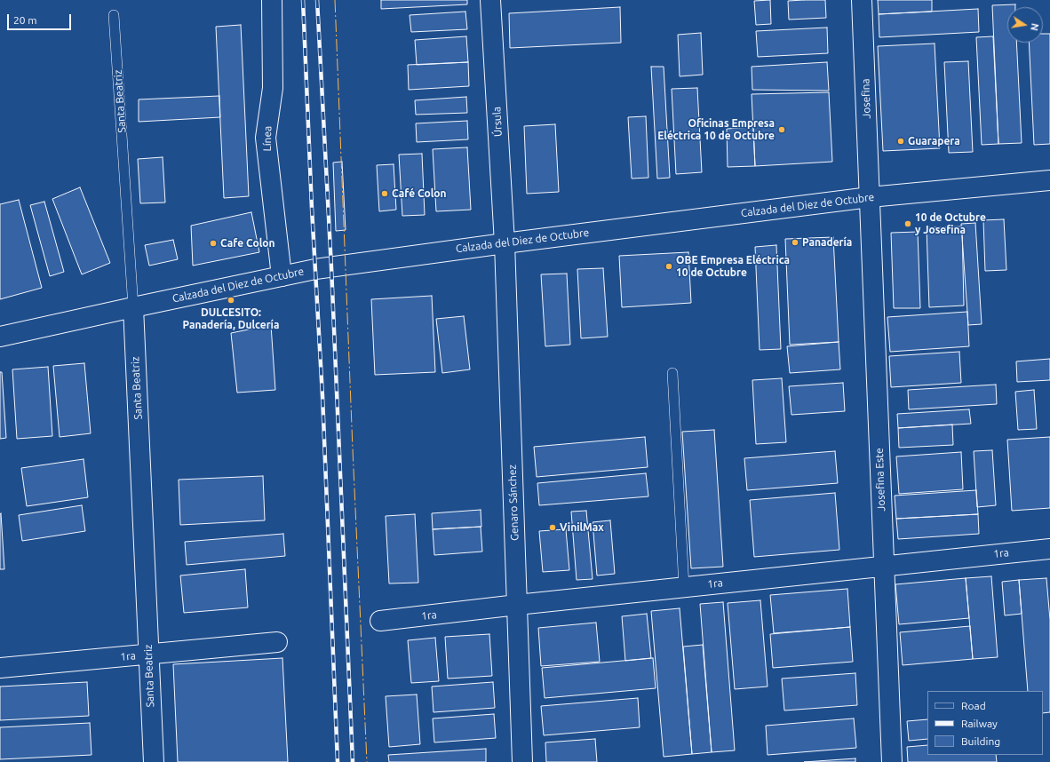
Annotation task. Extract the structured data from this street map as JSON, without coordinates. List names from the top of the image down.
{
  "streets": {
    "street": [
      "Josefina",
      "Santa Beatriz",
      "Úrsula",
      "Línea",
      "Calzada del Diez de Octubre",
      "Josefina Este",
      "Genaro Sánchez",
      "1ra"
    ]
  },
  "crossings": [
    ["Josefina", "Calzada del Diez de Octubre"],
    ["Josefina", "Josefina Este"],
    ["Santa Beatriz", "Calzada del Diez de Octubre"],
    ["Santa Beatriz", "1ra"],
    ["Úrsula", "Calzada del Diez de Octubre"],
    ["Úrsula", "Genaro Sánchez"],
    ["Línea", "Calzada del Diez de Octubre"],
    ["Calzada del Diez de Octubre", "Josefina Este"],
    ["Calzada del Diez de Octubre", "Genaro Sánchez"],
    ["Josefina Este", "1ra"],
    ["Genaro Sánchez", "1ra"]
  ],
  "places": [
    "Oficinas Empresa Eléctrica 10 de Octubre",
    "Guarapera",
    "Café Colon",
    "10 de Octubre y Josefina",
    "Panadería",
    "Cafe Colon",
    "OBE Empresa Eléctrica 10 de Octubre",
    "DULCESITO: Panadería, Dulcería",
    "VinilMax"
  ],
  "legend": ["Road", "Railway", "Building"],
  "scale_bar": "20 m",
  "north": "right"
}
